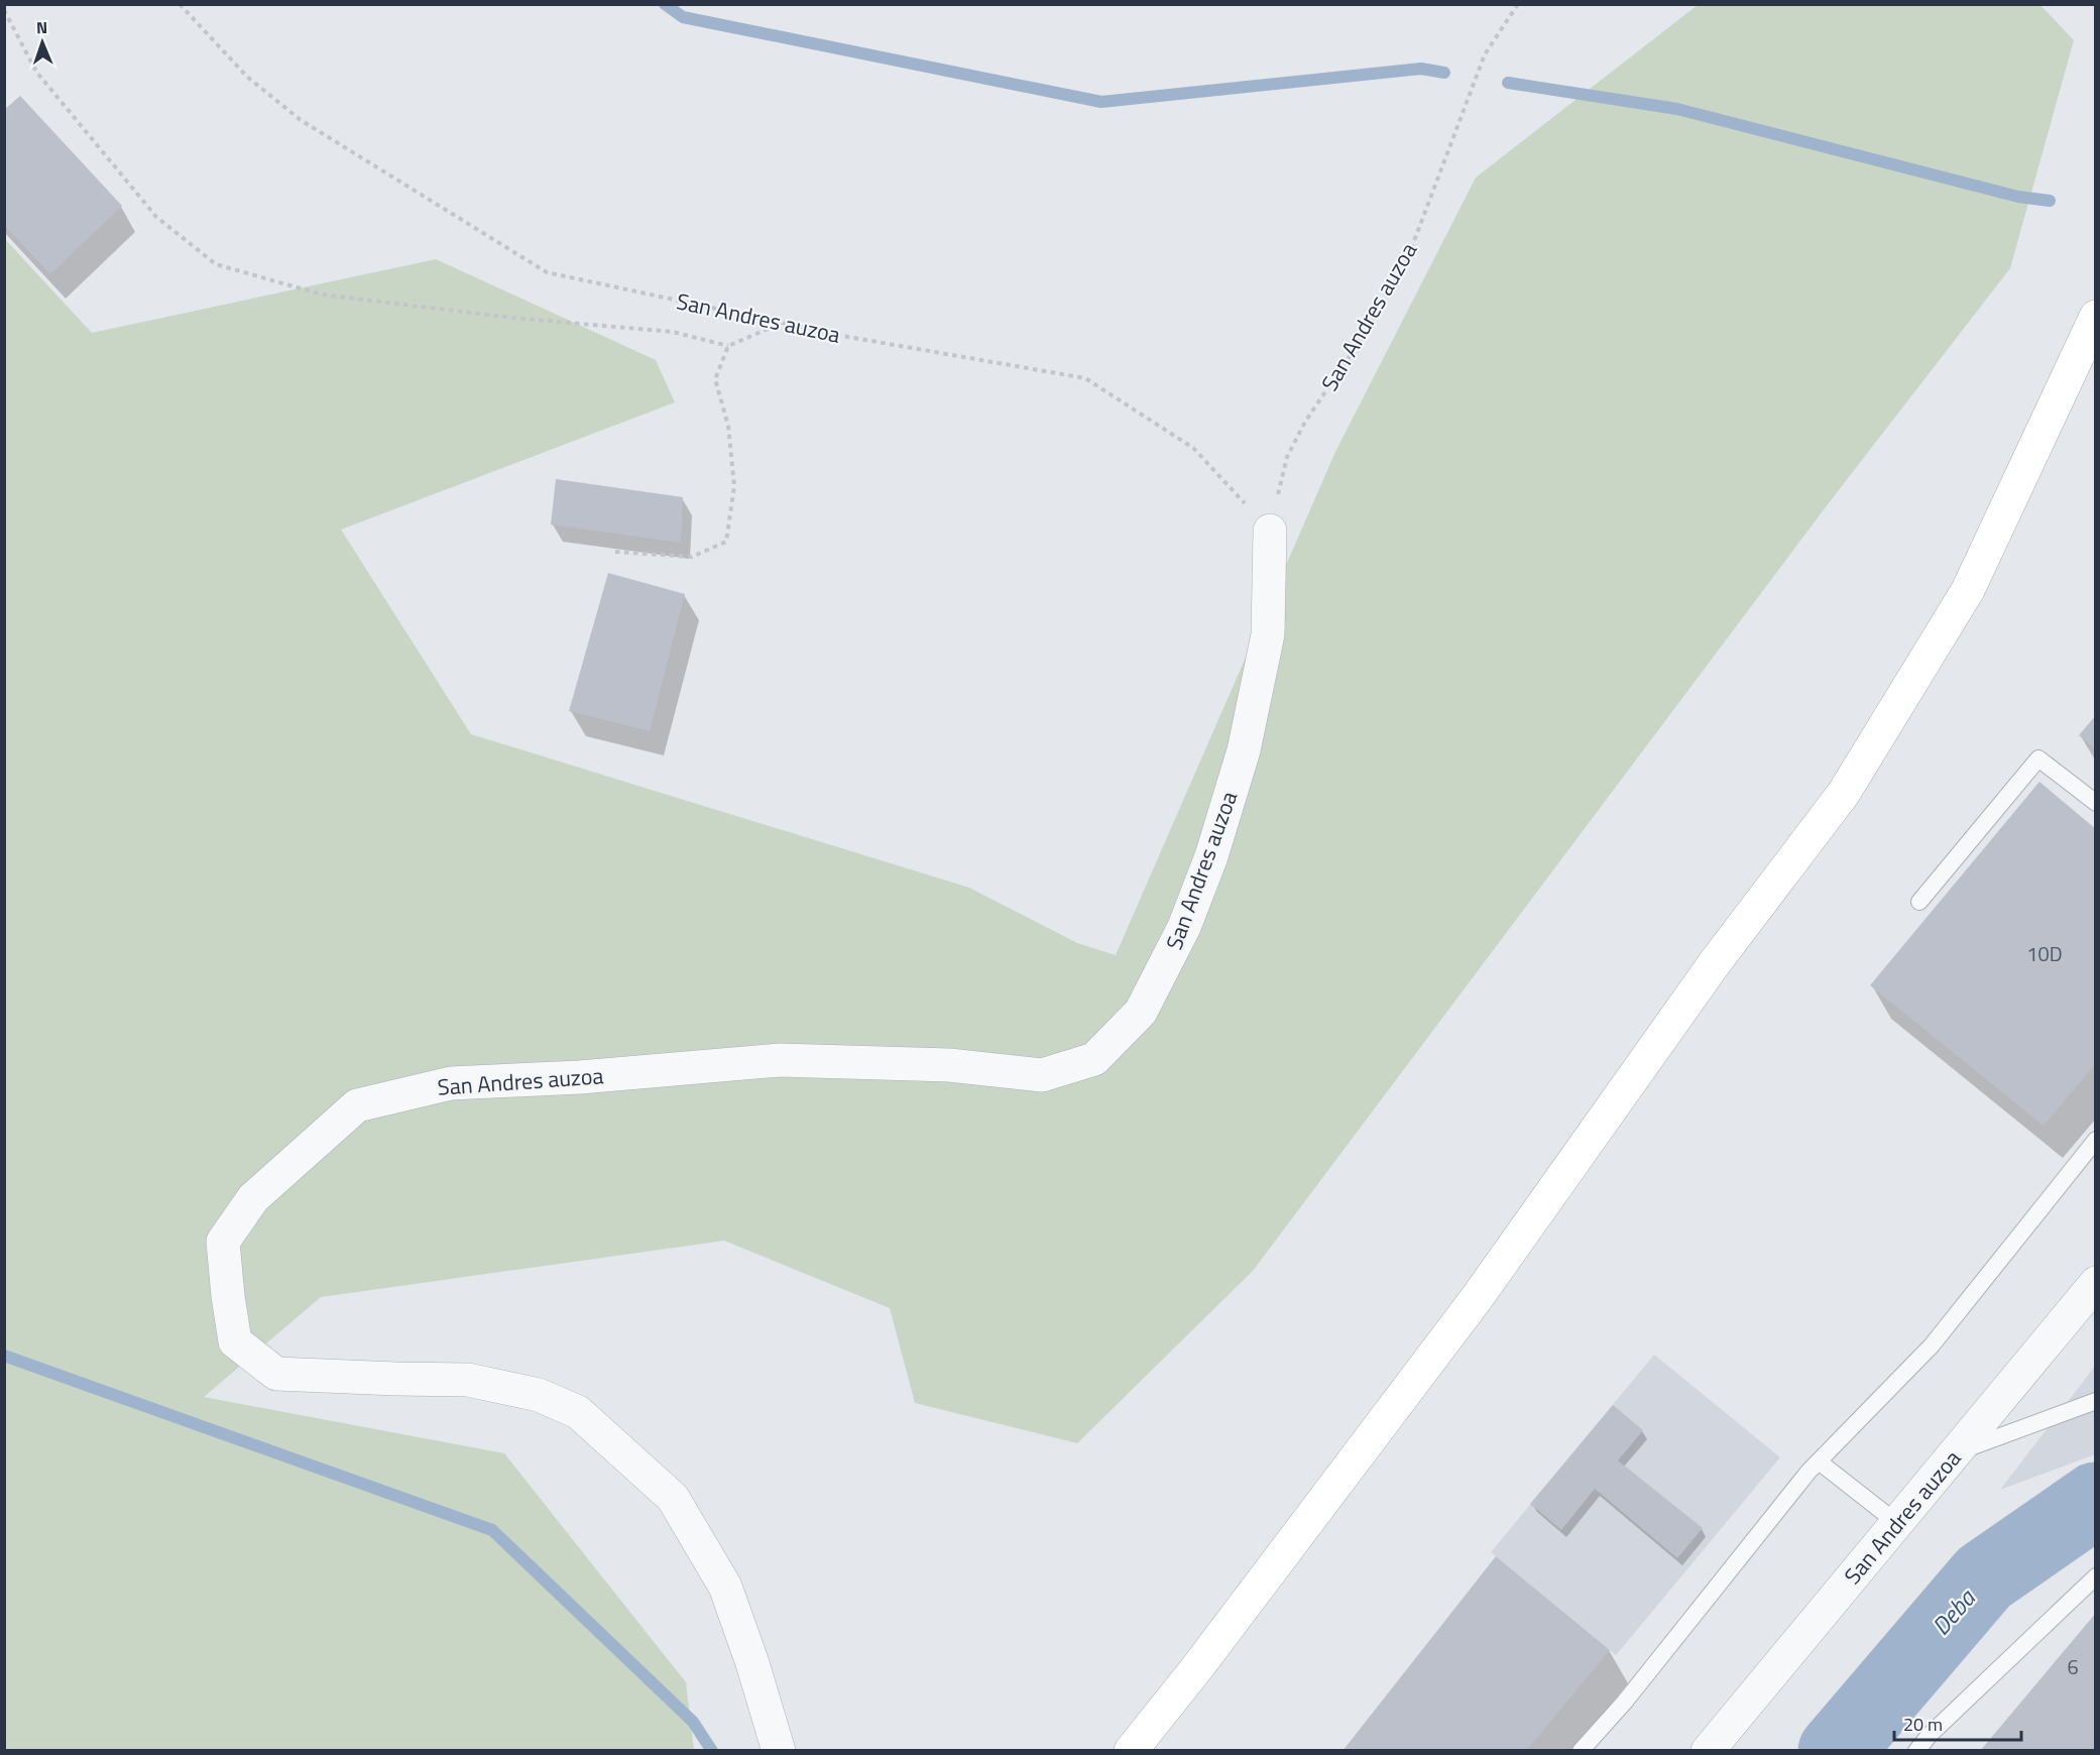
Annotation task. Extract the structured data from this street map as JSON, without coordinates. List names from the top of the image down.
{
  "streets": {
    "street": ["San Andres auzoa"]
  },
  "water": ["Deba"],
  "house_numbers": ["10D", "6"],
  "scale_bar": "20 m",
  "north": "top"
}
